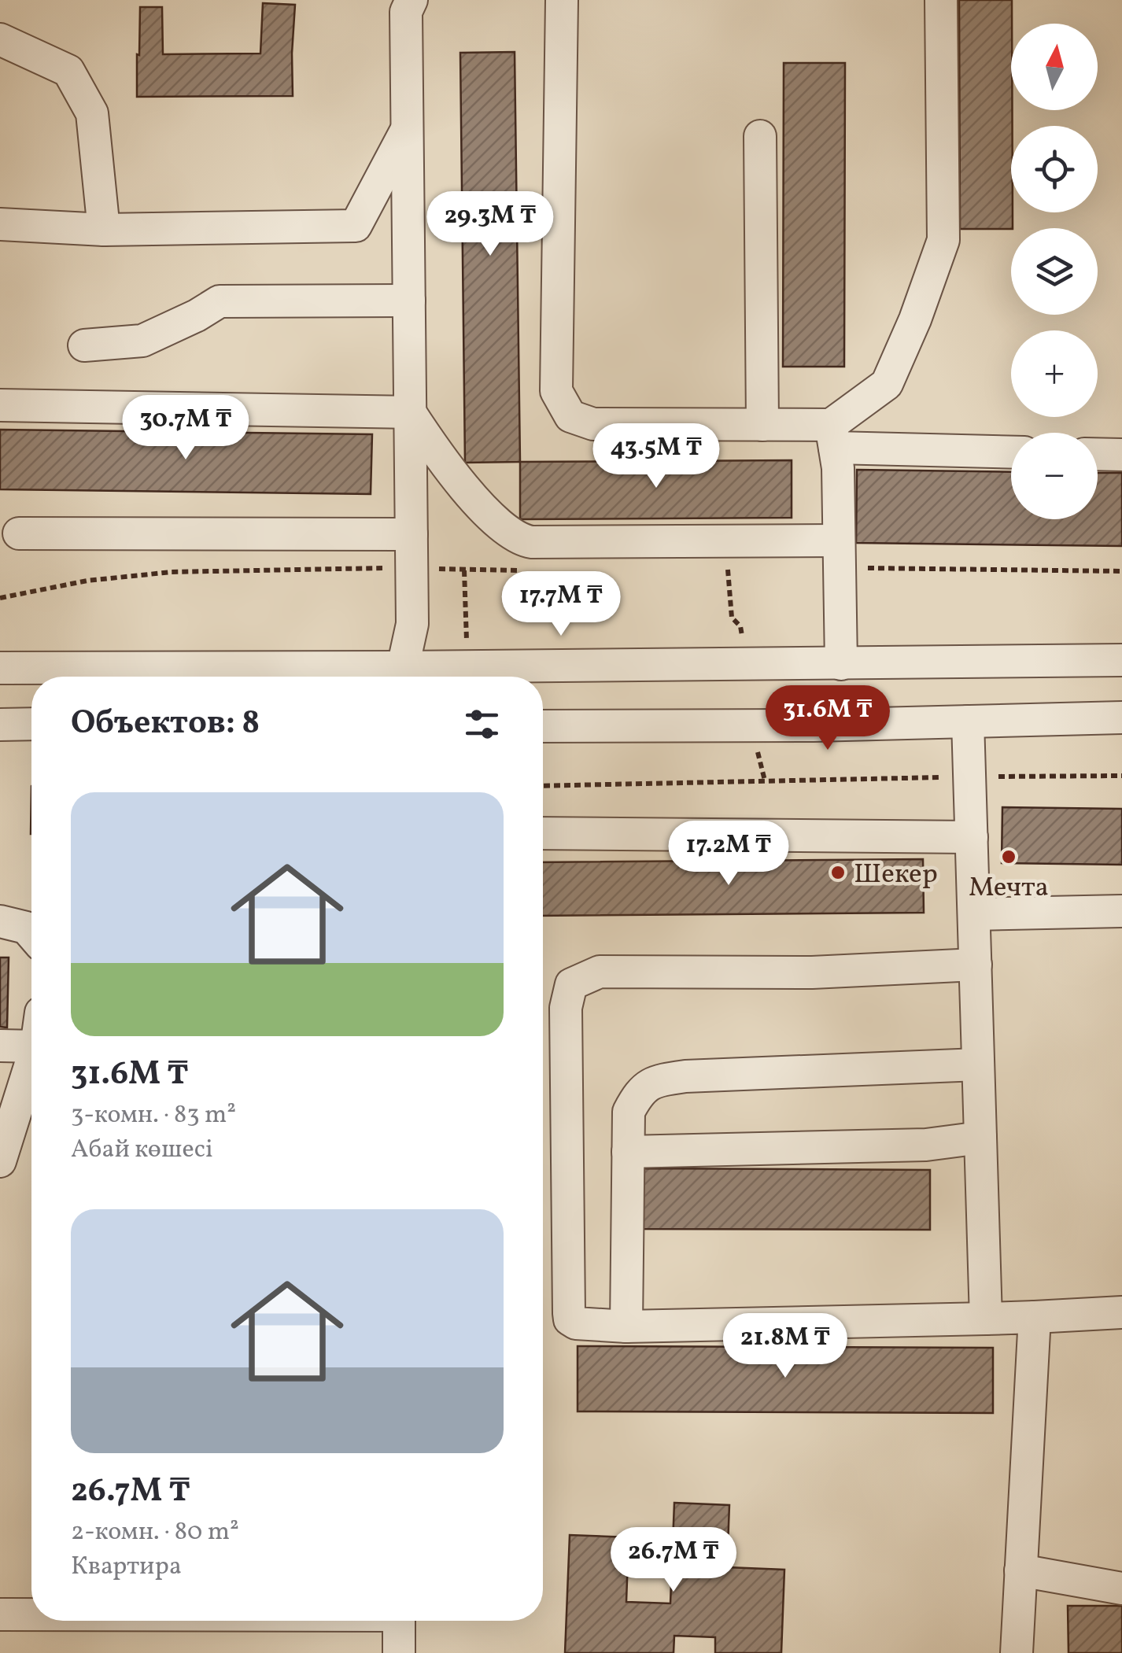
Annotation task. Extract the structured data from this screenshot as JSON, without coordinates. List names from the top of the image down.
{
  "places": ["Мечта", "Шекер"],
  "north": "top",
  "page": {
    "map_buttons": ["+", "−"],
    "price": [
      "29.3M ₸",
      "30.7M ₸",
      "43.5M ₸",
      "17.7M ₸",
      "31.6M ₸",
      "17.2M ₸",
      "21.8M ₸",
      "26.7M ₸"
    ],
    "heading": "Объектов: 8",
    "list": [
      {
        "name": "31.6M ₸",
        "note": "3-комн. · 83 m² · Абай көшесі"
      },
      {
        "name": "26.7M ₸",
        "note": "2-комн. · 80 m² · Квартира"
      }
    ]
  }
}
